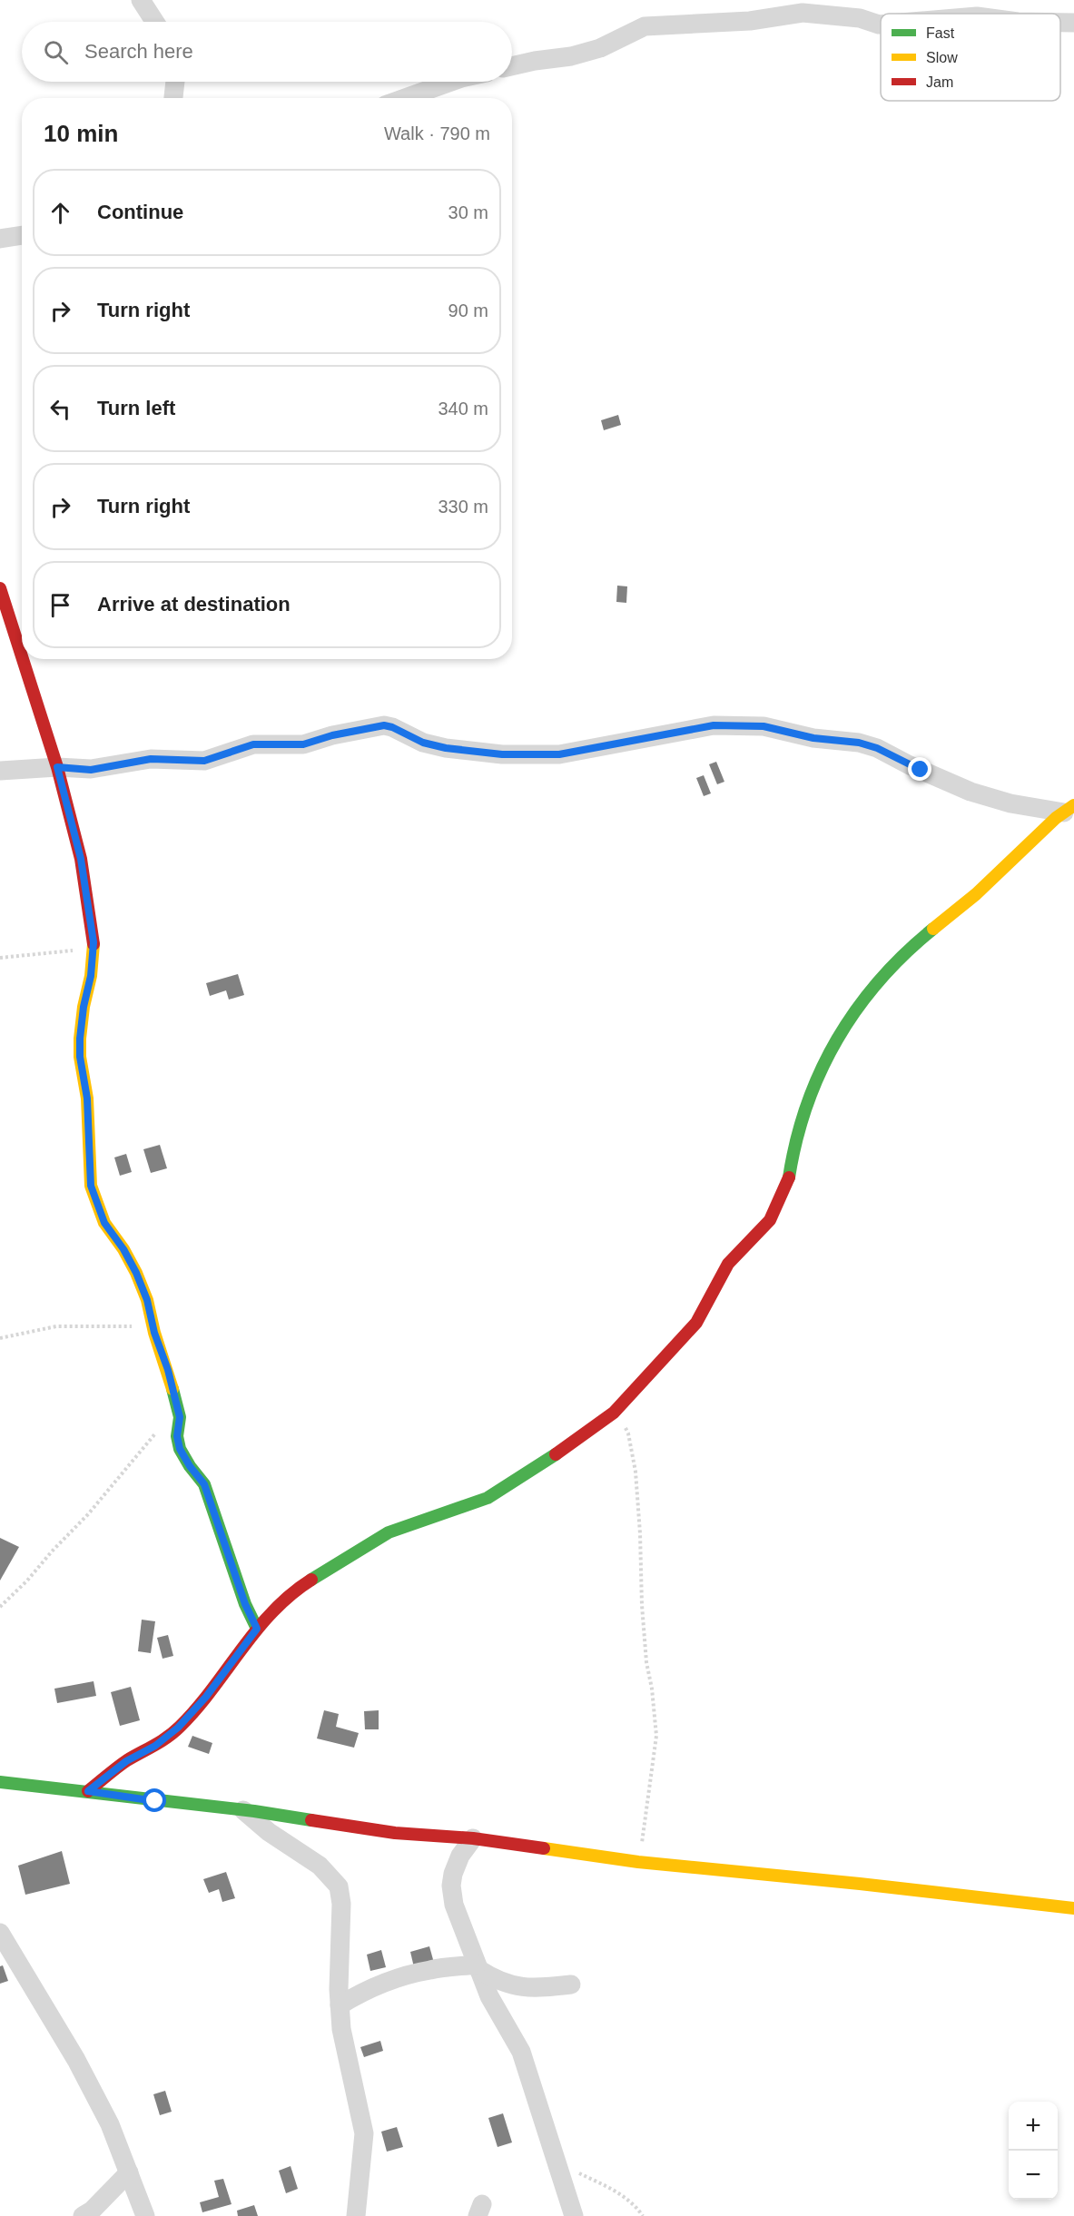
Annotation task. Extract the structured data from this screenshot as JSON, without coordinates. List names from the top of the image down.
{
  "legend": ["Fast", "Slow", "Jam"],
  "page": {
    "search": "Search here",
    "heading": ["10 min", "Walk · 790 m"],
    "list": [
      ["Continue", "30 m"],
      ["Turn right", "90 m"],
      ["Turn left", "340 m"],
      ["Turn right", "330 m"],
      "Arrive at destination"
    ],
    "map_buttons": ["+", "−"]
  }
}
